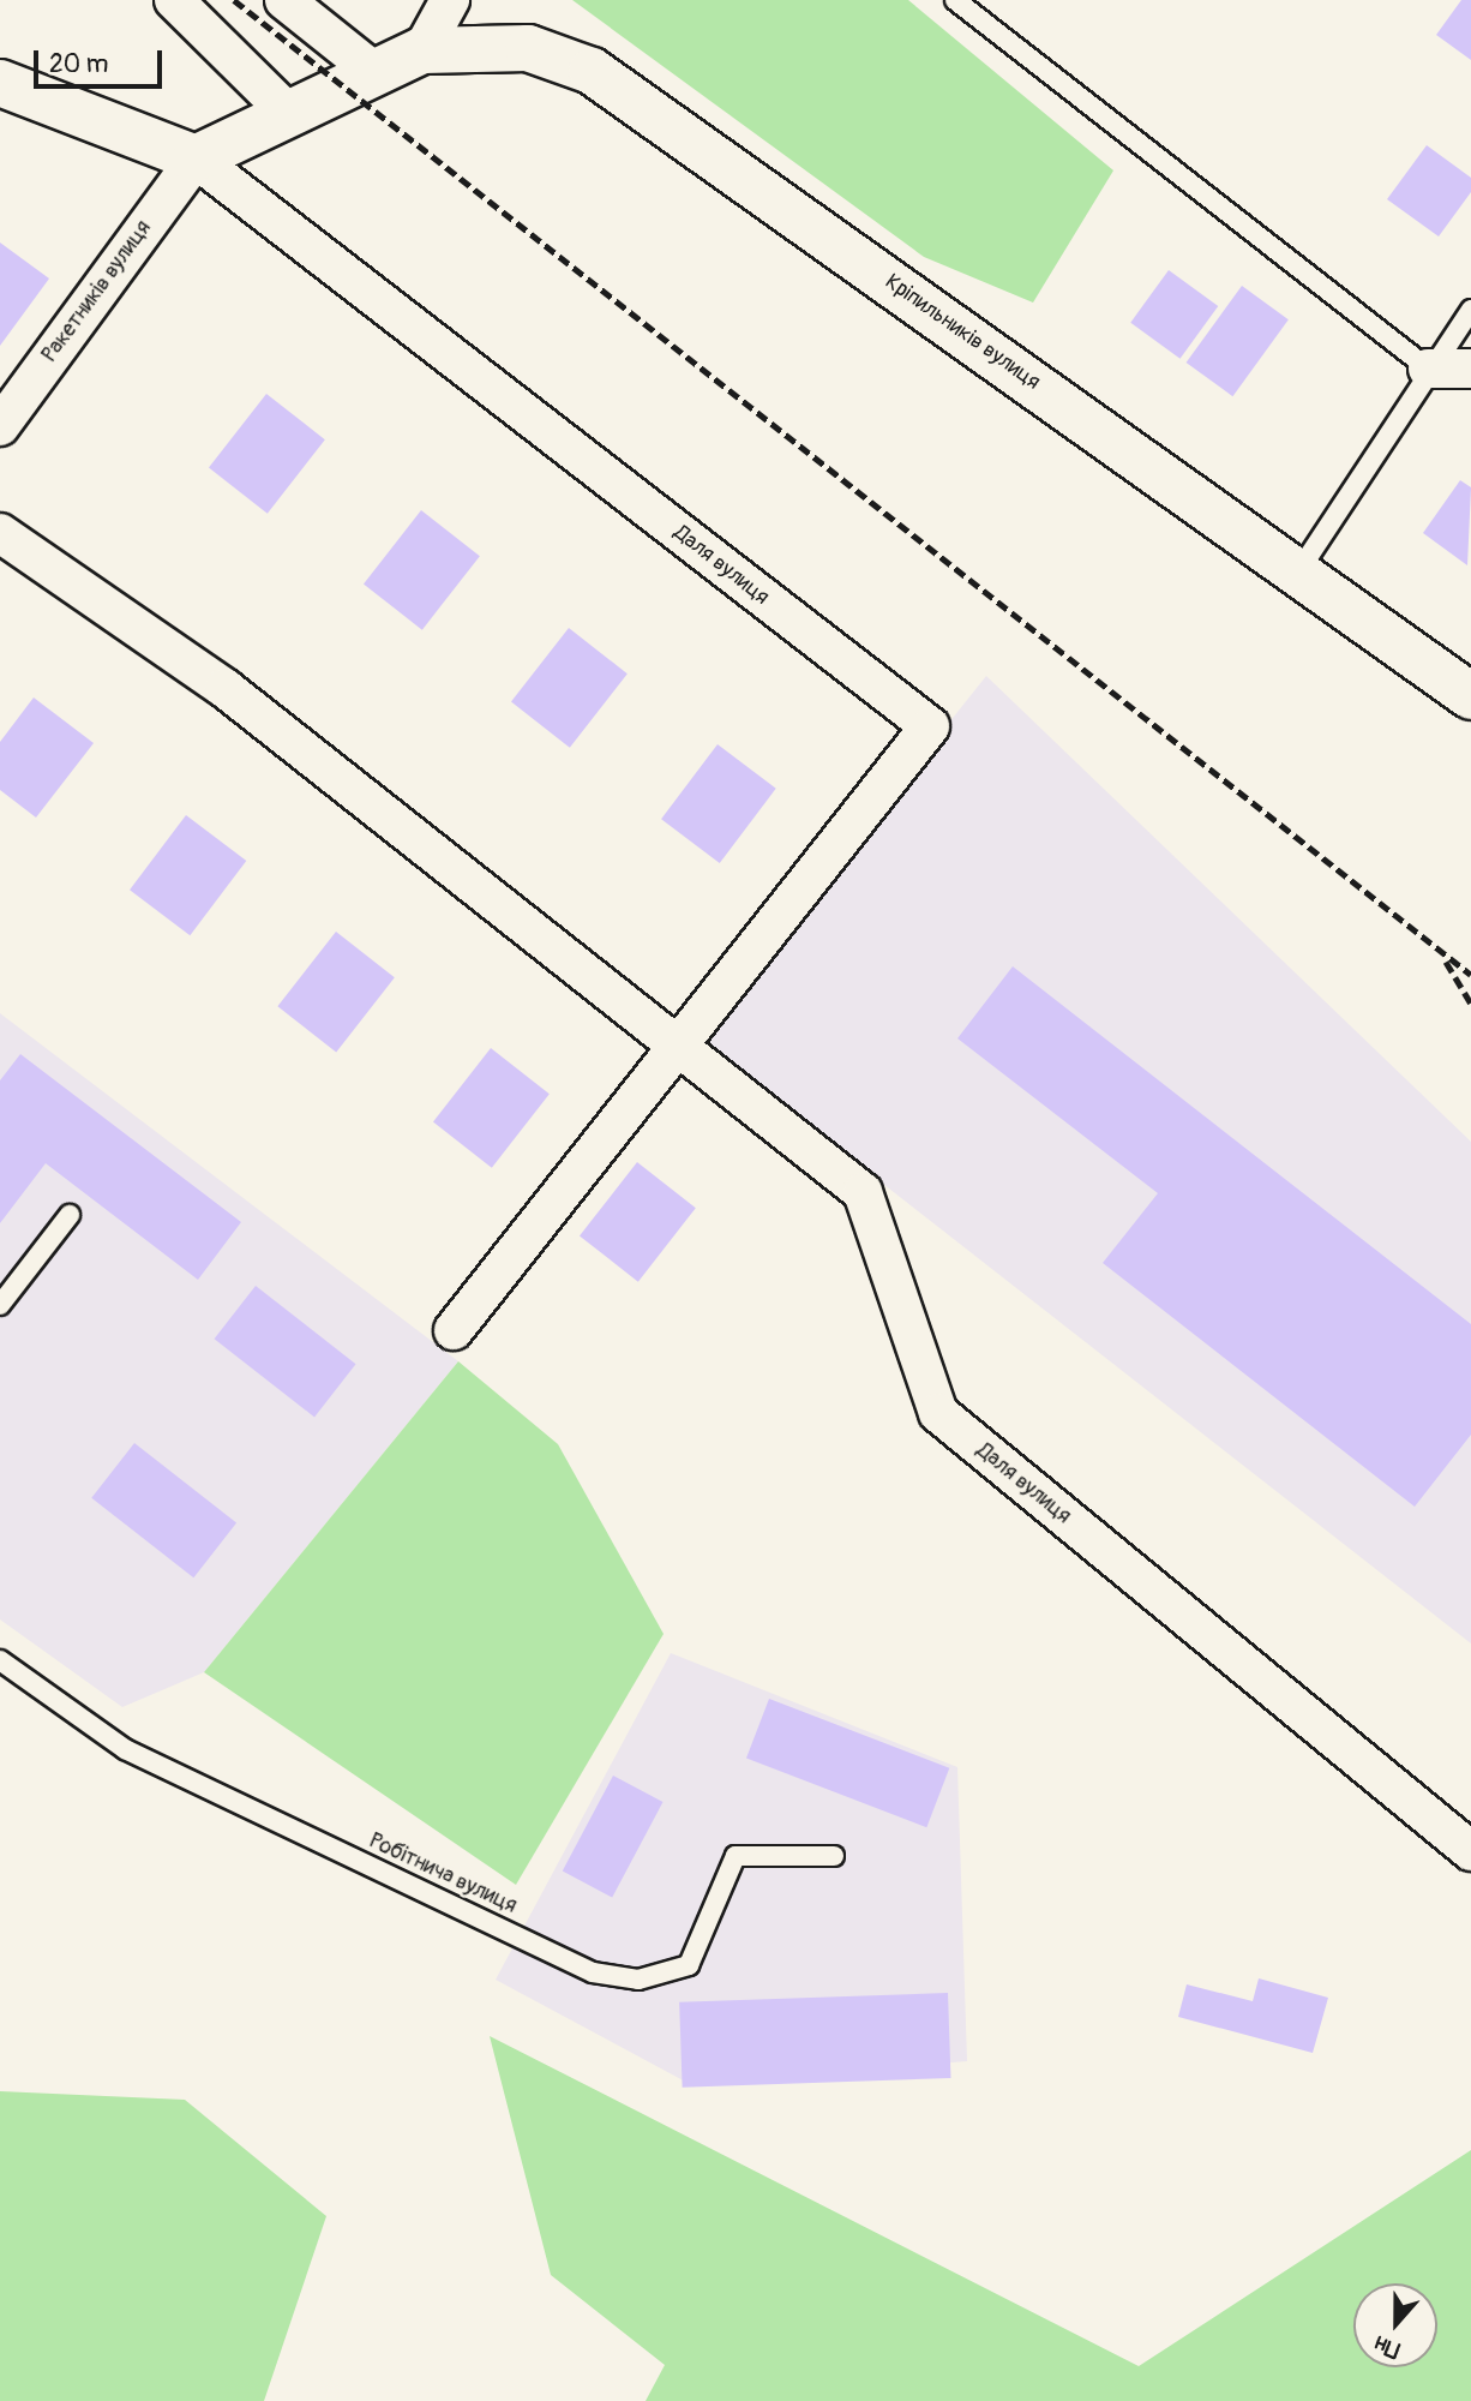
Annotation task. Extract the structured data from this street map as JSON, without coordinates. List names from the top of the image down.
{
  "streets": {
    "street": ["Ракетників вулиця", "Кріпильників вулиця", "Даля вулиця"],
    "lane": ["Робітнича вулиця"]
  },
  "crossings": [
    ["Ракетників вулиця", "Кріпильників вулиця"],
    ["Ракетників вулиця", "Даля вулиця"],
    ["Кріпильників вулиця", "Даля вулиця"]
  ],
  "scale_bar": "20 m",
  "north": "bottom"
}
